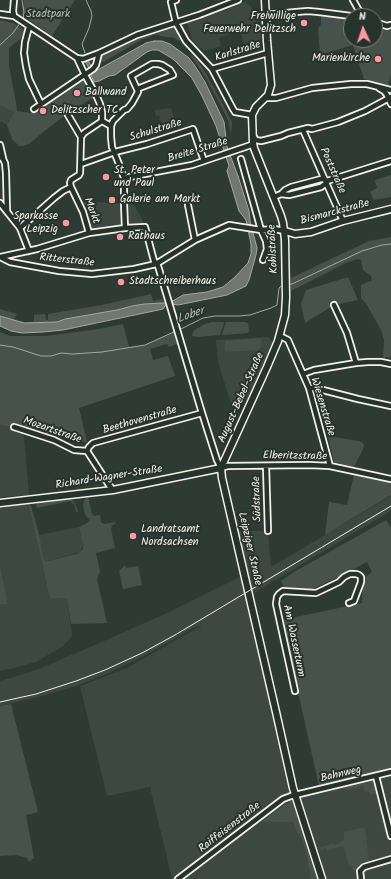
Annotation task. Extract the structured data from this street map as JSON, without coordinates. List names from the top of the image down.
{
  "streets": {
    "street": [
      "Karlstraße",
      "Schulstraße",
      "Breite Straße",
      "Poststraße",
      "Markt",
      "Bismarckstraße",
      "Kohlstraße",
      "Ritterstraße",
      "August-Bebel-Straße",
      "Wiesenstraße",
      "Beethovenstraße",
      "Mozartstraße",
      "Elberitzstraße",
      "Richard-Wagner-Straße",
      "Südstraße",
      "Leipziger Straße",
      "Am Wasserturm",
      "Bahnweg",
      "Raiffeisenstraße"
    ]
  },
  "crossings": [
    ["Schulstraße", "Breite Straße"],
    ["Schulstraße", "Markt"],
    ["Breite Straße", "Kohlstraße"],
    ["Poststraße", "Bismarckstraße"],
    ["Markt", "Leipziger Straße"],
    ["Bismarckstraße", "Kohlstraße"],
    ["Bismarckstraße", "Ritterstraße"],
    ["Kohlstraße", "Ritterstraße"],
    ["Kohlstraße", "August-Bebel-Straße"],
    ["Kohlstraße", "Wiesenstraße"],
    ["Ritterstraße", "Leipziger Straße"],
    ["August-Bebel-Straße", "Wiesenstraße"],
    ["August-Bebel-Straße", "Elberitzstraße"],
    ["August-Bebel-Straße", "Richard-Wagner-Straße"],
    ["August-Bebel-Straße", "Leipziger Straße"],
    ["Wiesenstraße", "Elberitzstraße"],
    ["Beethovenstraße", "Mozartstraße"],
    ["Beethovenstraße", "Leipziger Straße"],
    ["Mozartstraße", "Richard-Wagner-Straße"],
    ["Elberitzstraße", "Richard-Wagner-Straße"],
    ["Elberitzstraße", "Südstraße"],
    ["Elberitzstraße", "Leipziger Straße"],
    ["Richard-Wagner-Straße", "Leipziger Straße"],
    ["Leipziger Straße", "Bahnweg"],
    ["Leipziger Straße", "Raiffeisenstraße"],
    ["Bahnweg", "Raiffeisenstraße"]
  ],
  "water": ["Lober"],
  "parks": ["Stadtpark"],
  "places": [
    "Freiwillige Feuerwehr Delitzsch",
    "Marienkirche",
    "Ballwand",
    "Delitzscher TC",
    "St. Peter und Paul",
    "Galerie am Markt",
    "Sparkasse Leipzig",
    "Rathaus",
    "Stadtschreiberhaus",
    "Landratsamt Nordsachsen"
  ],
  "north": "top"
}
